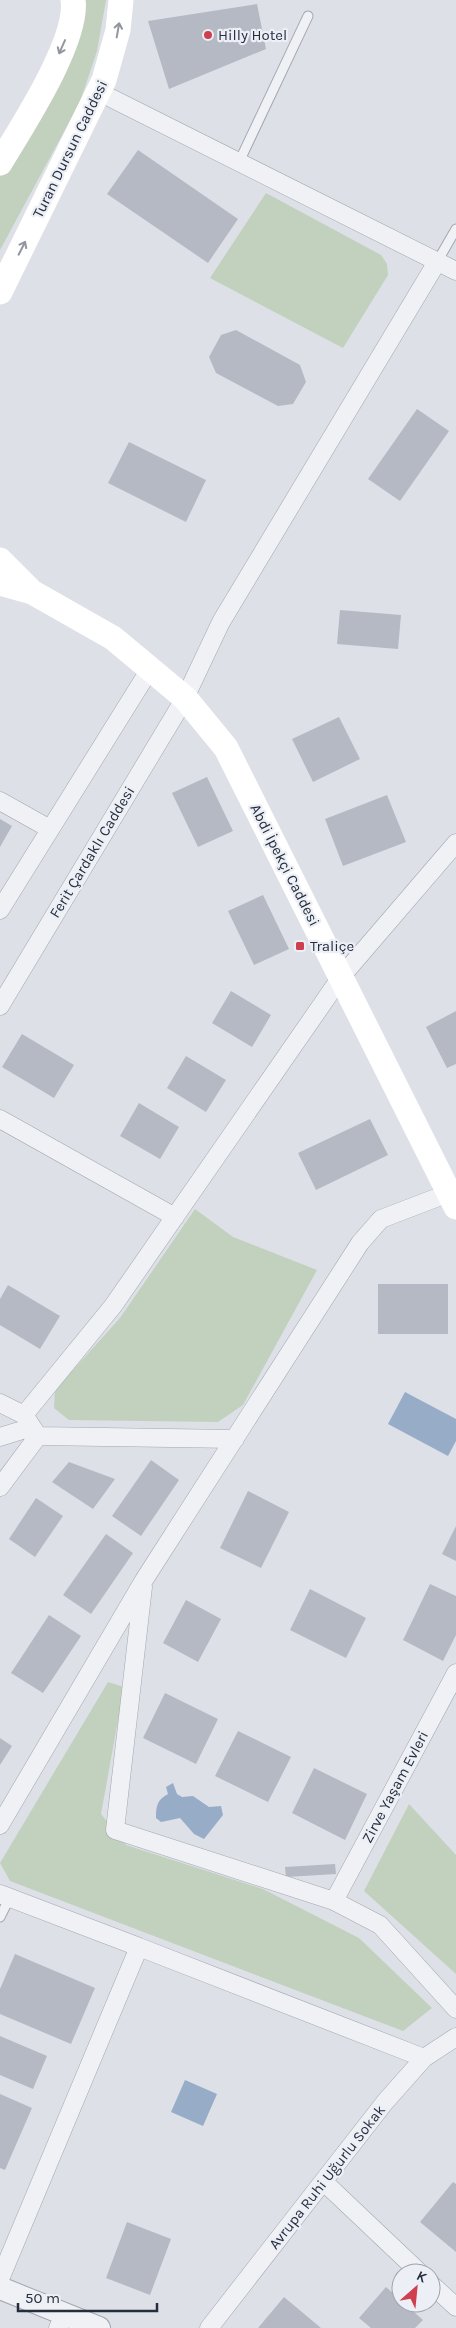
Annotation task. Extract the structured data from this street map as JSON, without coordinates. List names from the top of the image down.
{
  "streets": {
    "main road": ["Turan Dursun Caddesi", "Abdi İpekçi Caddesi"],
    "street": ["Ferit Çardaklı Caddesi", "Zirve Yaşam Evleri", "Avrupa Ruhi Uğurlu Sokak"]
  },
  "crossings": [
    ["Ferit Çardaklı Caddesi", "Abdi İpekçi Caddesi"]
  ],
  "places": {
    "other": ["Hilly Hotel"],
    "transit": ["Traliçe"]
  },
  "scale_bar": "50 m",
  "north": "top right"
}
